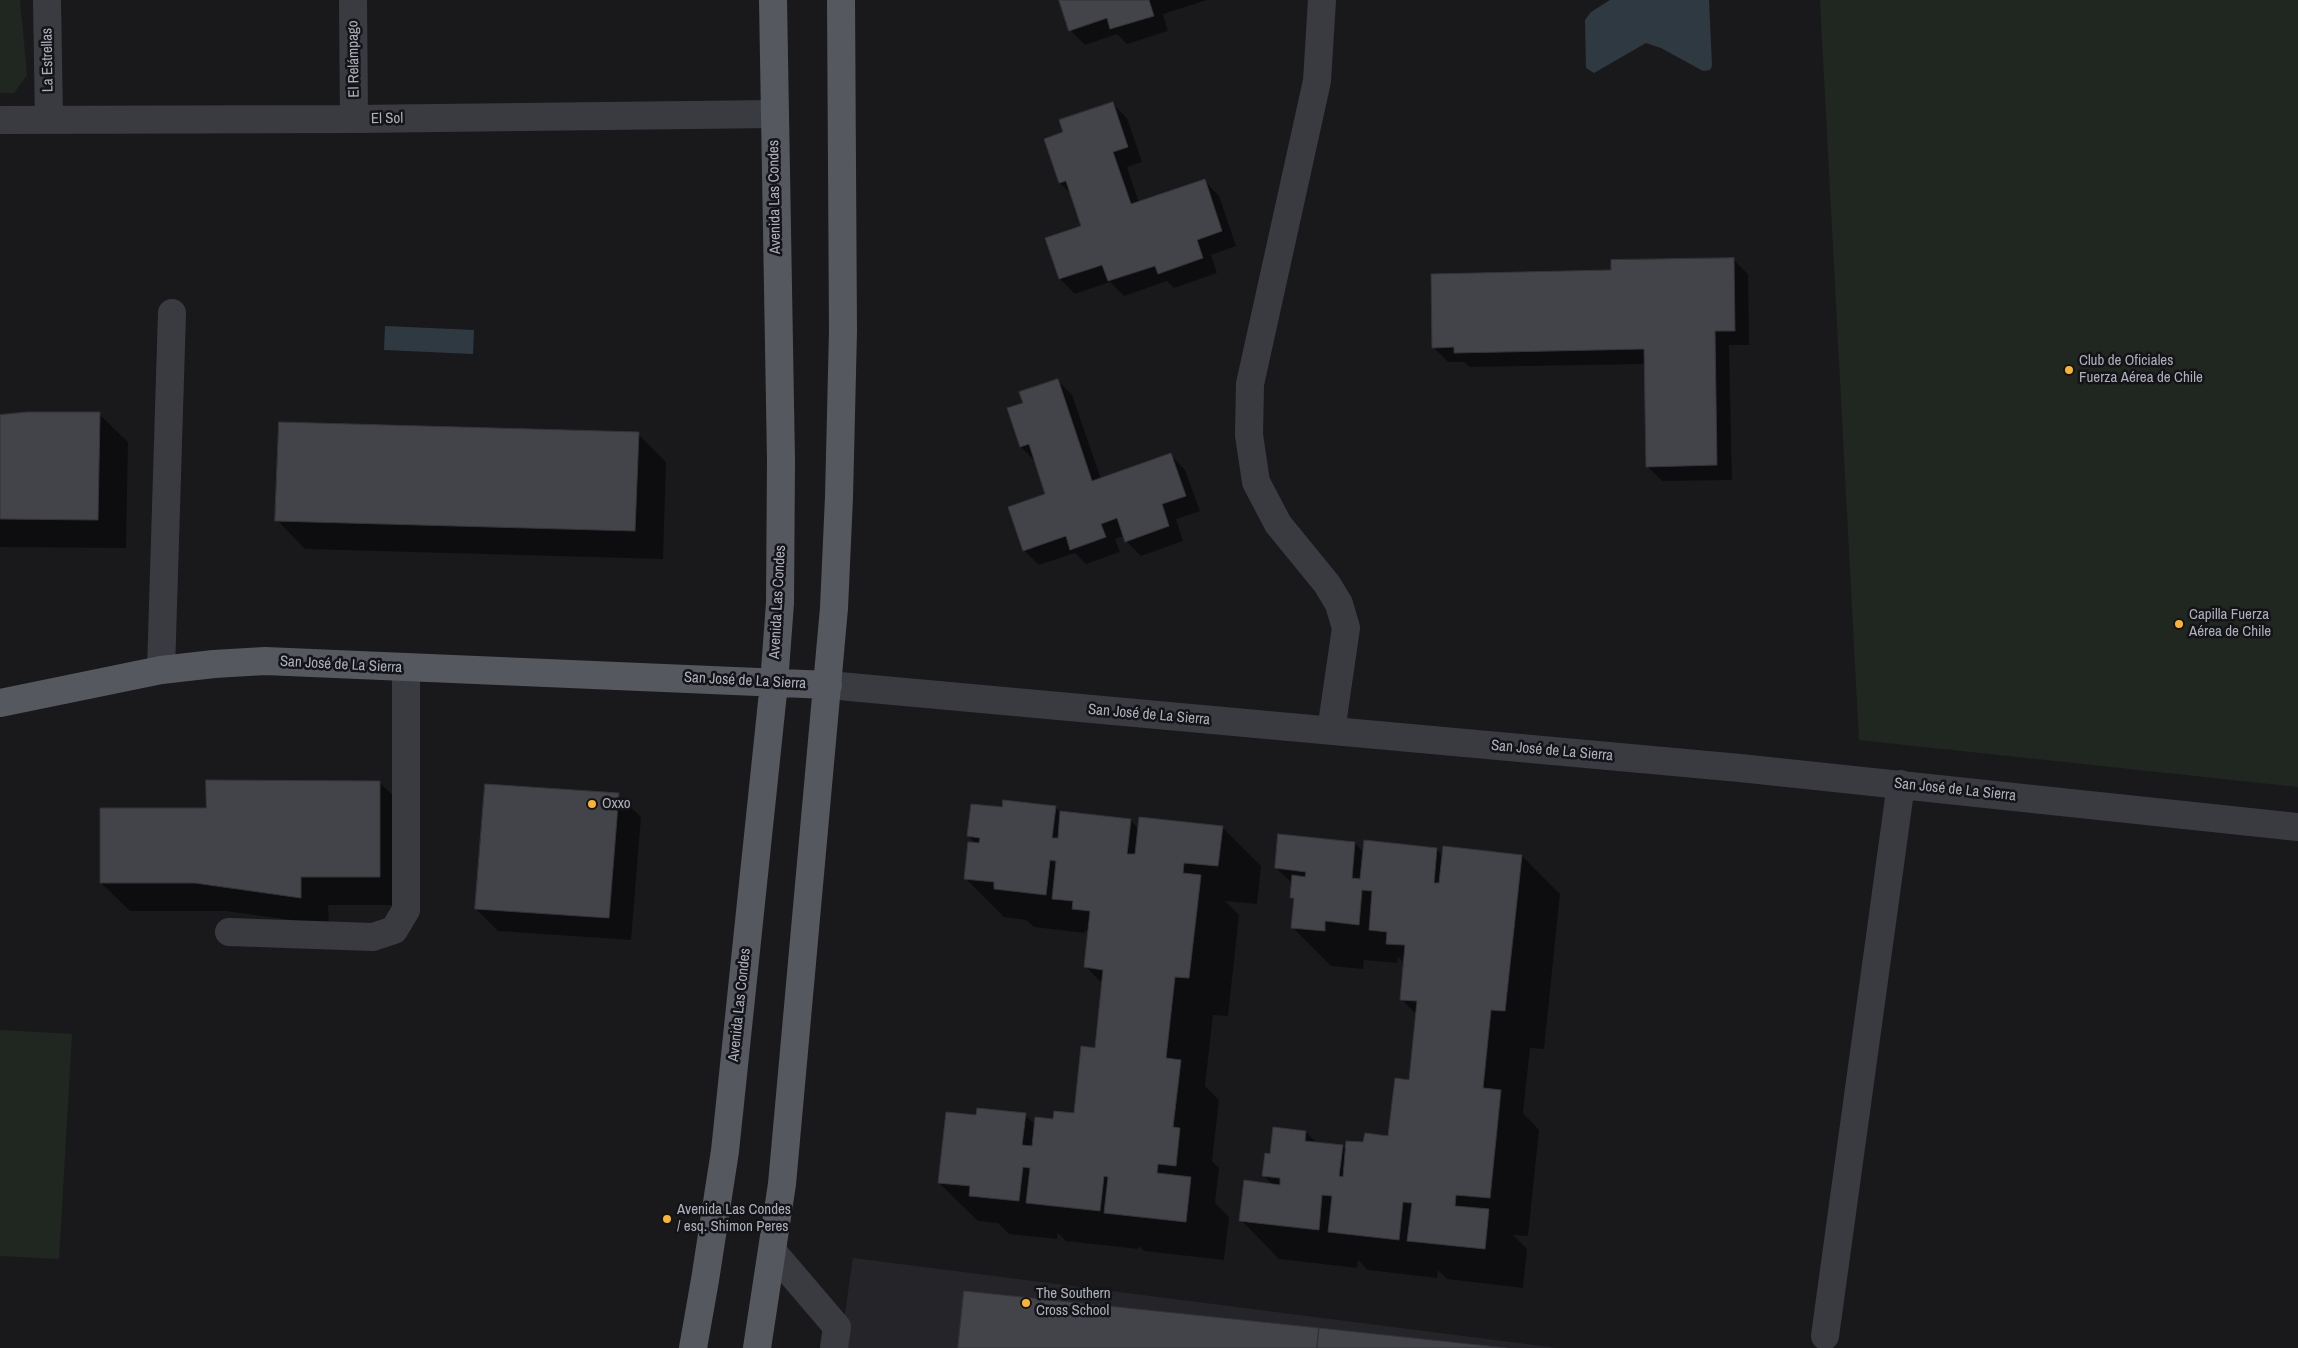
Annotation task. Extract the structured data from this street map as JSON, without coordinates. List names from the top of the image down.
{
  "streets": {
    "main road": ["Avenida Las Condes", "San José de La Sierra"],
    "street": ["El Relámpago", "La Estrellas", "El Sol"]
  },
  "crossings": [
    ["El Relámpago", "El Sol"],
    ["La Estrellas", "El Sol"],
    ["El Sol", "Avenida Las Condes"],
    ["Avenida Las Condes", "San José de La Sierra"]
  ],
  "places": [
    "Club de Oficiales Fuerza Aérea de Chile",
    "Capilla Fuerza Aérea de Chile",
    "Oxxo",
    "Avenida Las Condes / esq. Shimon Peres",
    "The Southern Cross School"
  ]
}
